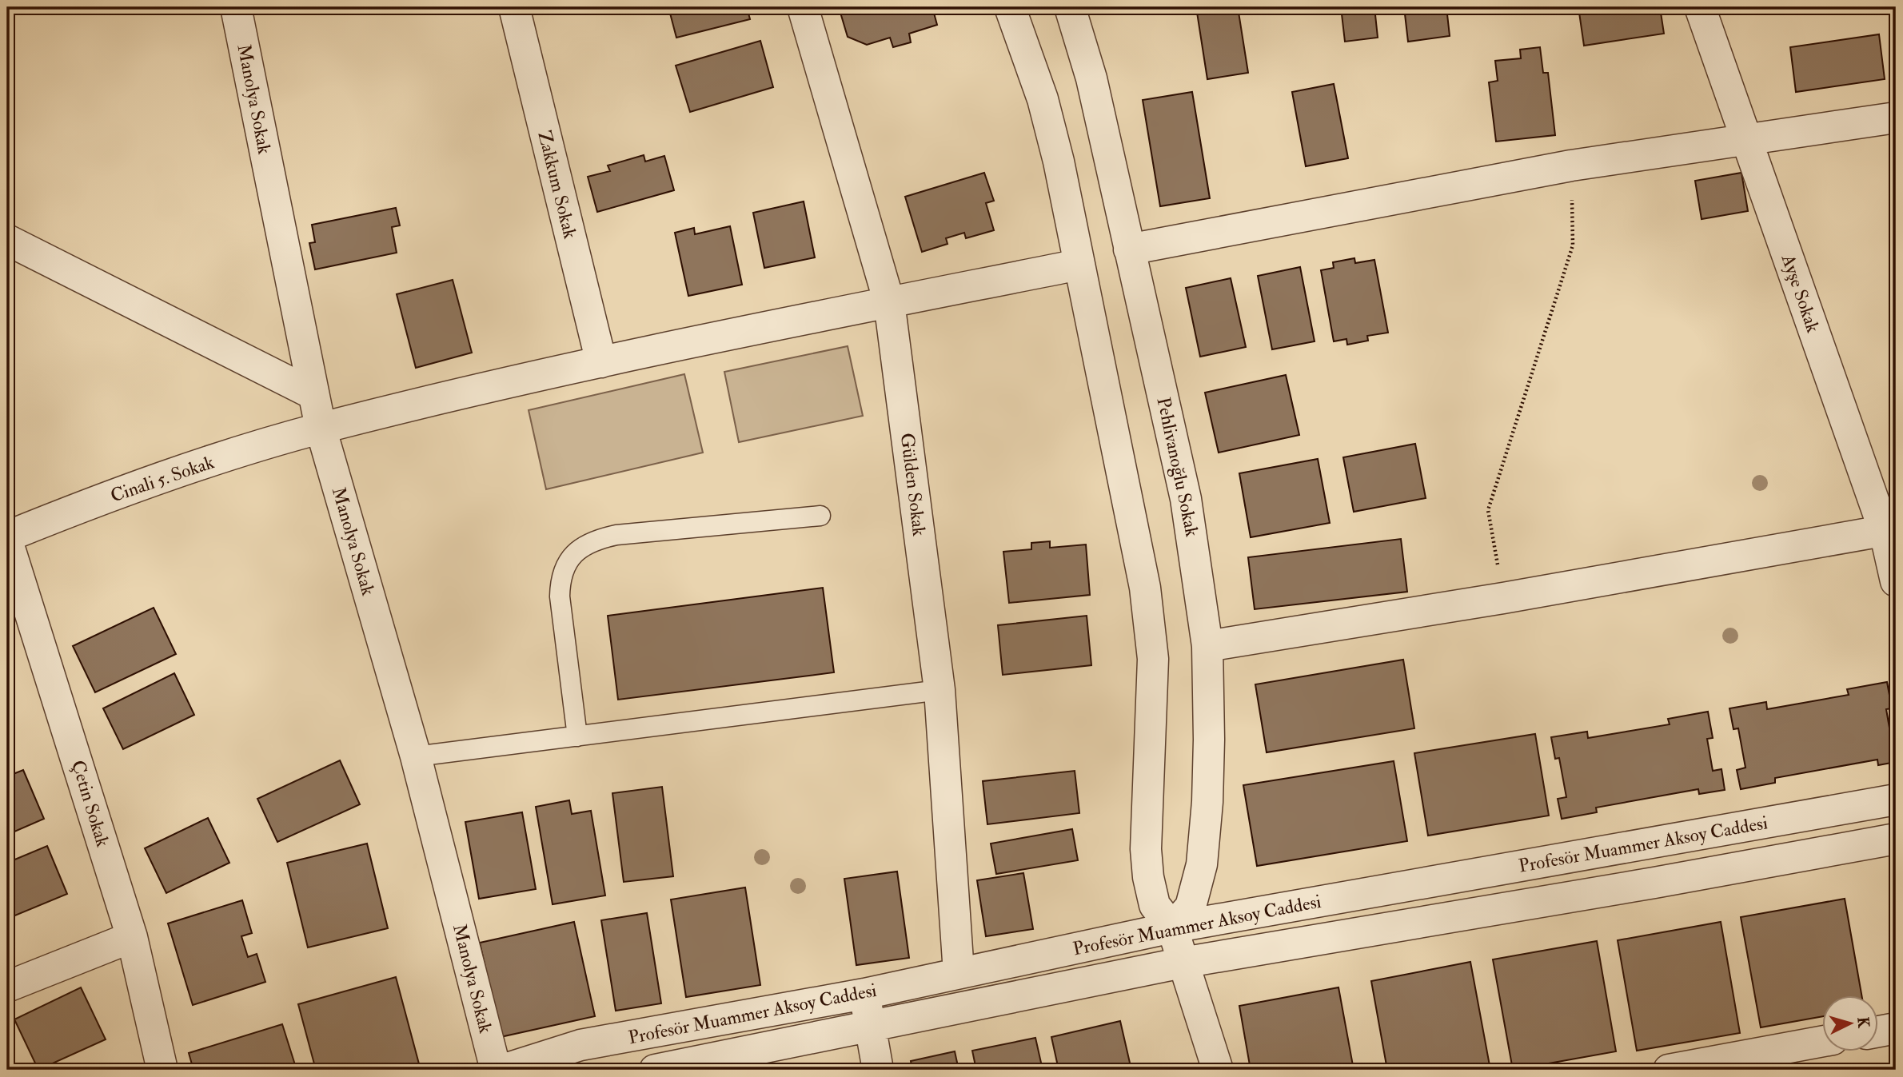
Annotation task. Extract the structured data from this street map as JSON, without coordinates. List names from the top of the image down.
{
  "streets": {
    "street": [
      "Manolya Sokak",
      "Zakkum Sokak",
      "Ayşe Sokak",
      "Pehlivanoğlu Sokak",
      "Cinali 5. Sokak",
      "Gülden Sokak",
      "Çetin Sokak",
      "Profesör Muammer Aksoy Caddesi"
    ]
  },
  "crossings": [
    ["Manolya Sokak", "Cinali 5. Sokak"],
    ["Zakkum Sokak", "Cinali 5. Sokak"],
    ["Pehlivanoğlu Sokak", "Profesör Muammer Aksoy Caddesi"],
    ["Cinali 5. Sokak", "Gülden Sokak"],
    ["Cinali 5. Sokak", "Çetin Sokak"],
    ["Gülden Sokak", "Profesör Muammer Aksoy Caddesi"]
  ],
  "north": "right"
}
